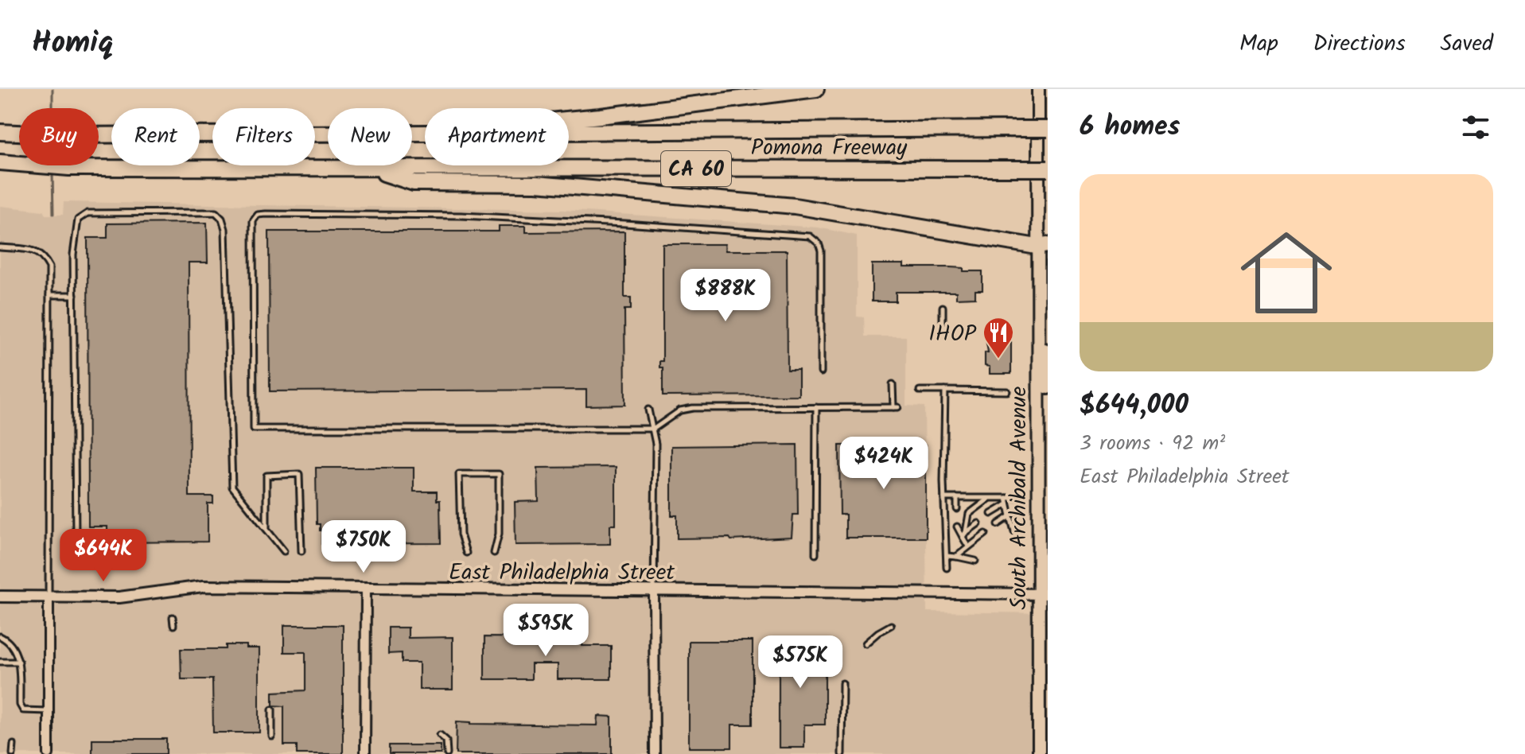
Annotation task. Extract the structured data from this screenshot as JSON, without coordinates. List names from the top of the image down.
{
  "streets": {
    "highway": ["Pomona Freeway", "CA 60"],
    "main road": ["South Archibald Avenue"],
    "street": ["East Philadelphia Street"]
  },
  "crossings": [
    ["South Archibald Avenue", "East Philadelphia Street"]
  ],
  "places": {
    "restaurant": ["IHOP"]
  },
  "page": {
    "header": "Homiq",
    "nav": ["Map", "Directions", "Saved"],
    "heading": "6 homes",
    "chip": [
      "Buy",
      "Rent",
      "Filters",
      "New",
      "Apartment"
    ],
    "list": [
      {
        "name": "$644,000",
        "note": "3 rooms · 92 m² · East Philadelphia Street"
      }
    ],
    "price": [
      "$888K",
      "$424K",
      "$750K",
      "$644K",
      "$595K",
      "$575K"
    ]
  }
}
